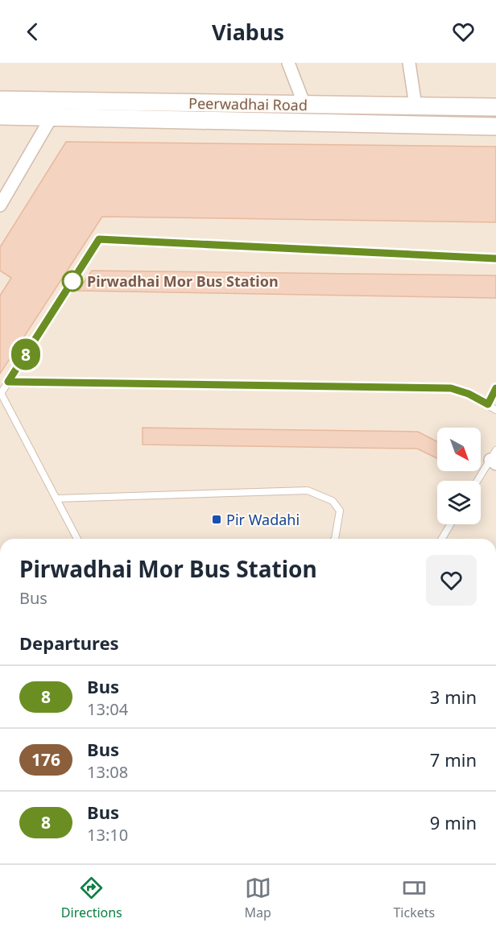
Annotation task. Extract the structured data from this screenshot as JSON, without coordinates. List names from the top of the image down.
{
  "streets": {
    "main road": ["Peerwadhai Road"]
  },
  "places": {
    "other": ["Pirwadhai Mor Bus Station"],
    "transit": ["Pir Wadahi"]
  },
  "lines": ["bus line 8"],
  "north": "bottom right",
  "page": {
    "header": "Viabus",
    "on_map": "8",
    "heading": [
      ["Pirwadhai Mor Bus Station", "Bus"],
      "Departures"
    ],
    "list": [
      {
        "mark": "8",
        "name": "Bus",
        "note": "13:04",
        "value": "3 min"
      },
      {
        "mark": "176",
        "name": "Bus",
        "note": "13:08",
        "value": "7 min"
      },
      {
        "mark": "8",
        "name": "Bus",
        "note": "13:10",
        "value": "9 min"
      }
    ],
    "tabs": ["Directions", "Map", "Tickets"]
  }
}
